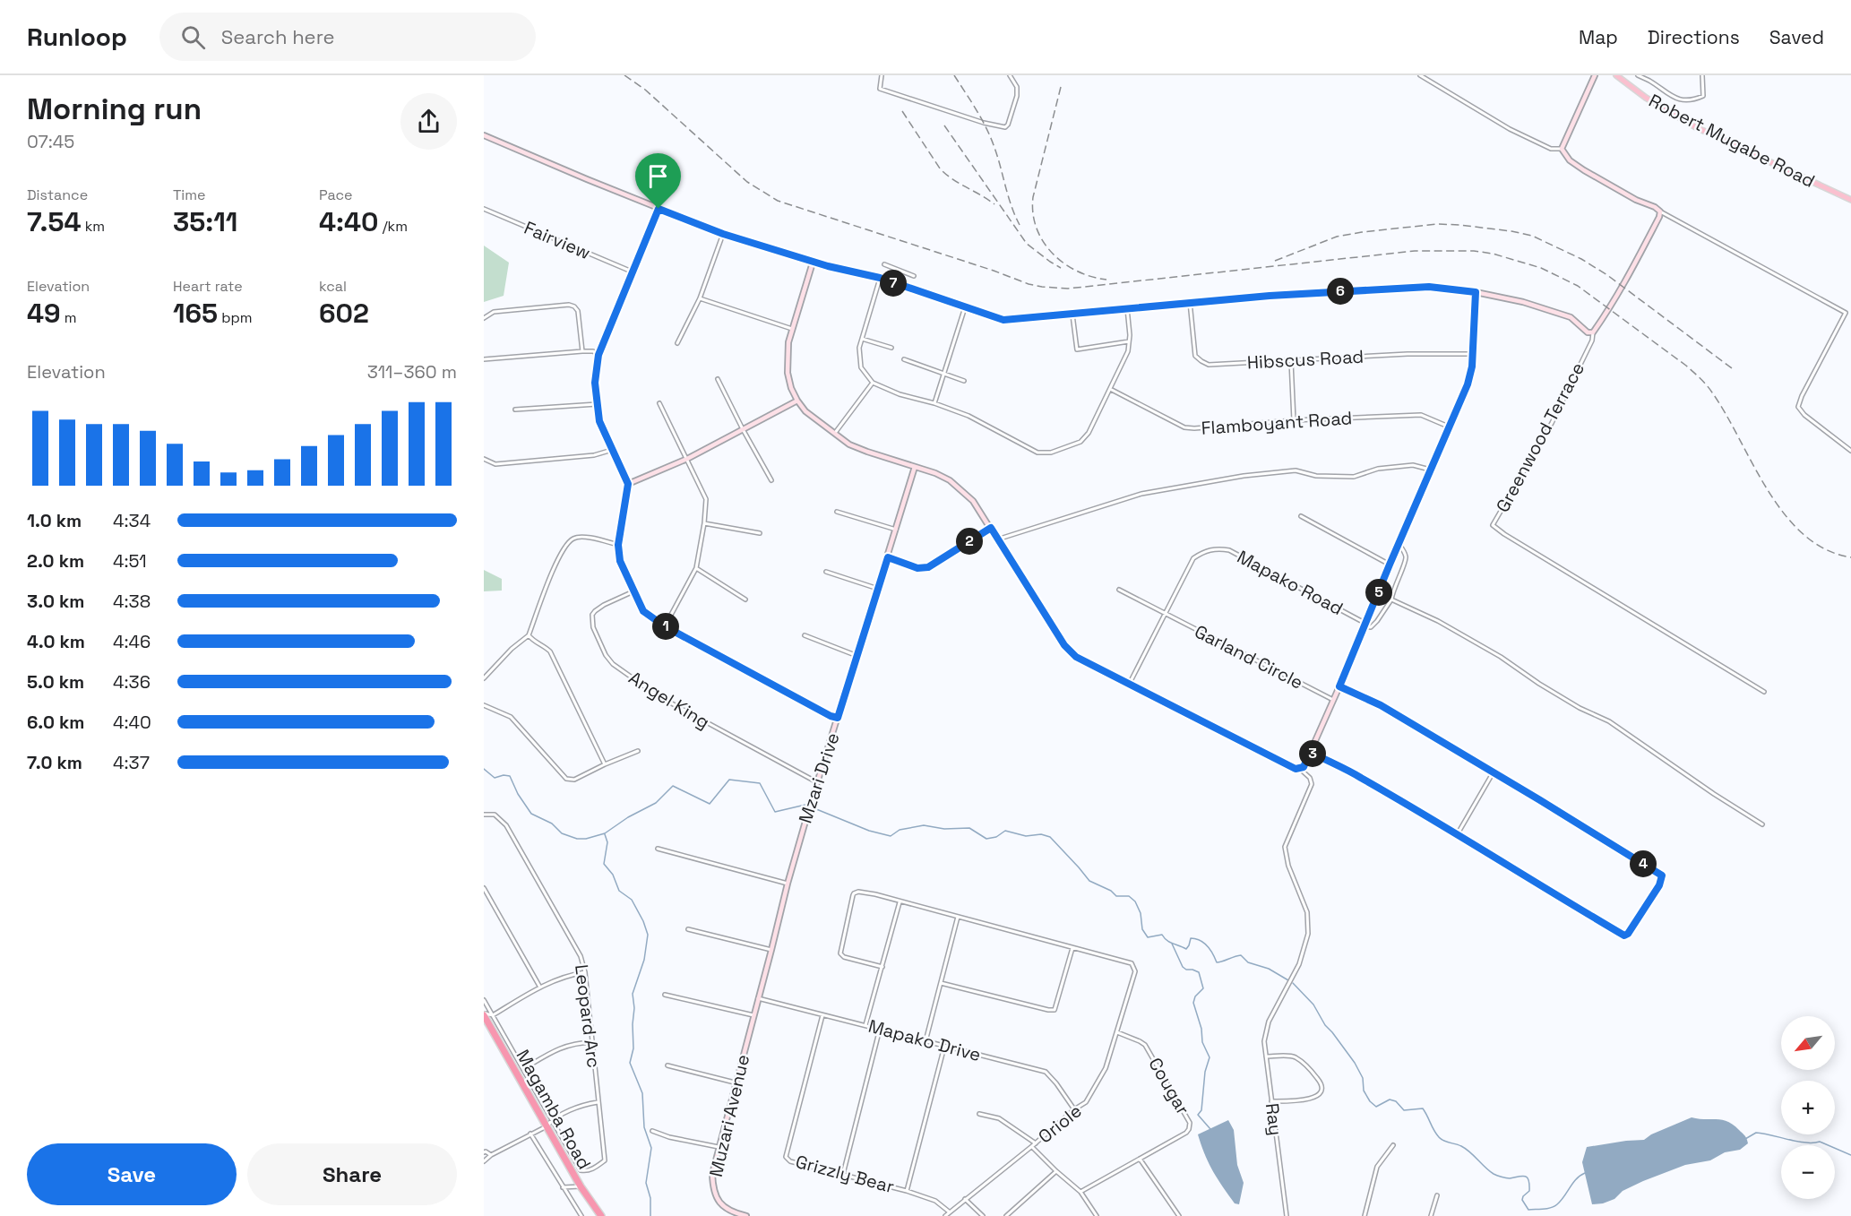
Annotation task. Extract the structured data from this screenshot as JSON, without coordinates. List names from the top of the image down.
{
  "streets": {
    "highway": ["Magamba Road"],
    "main road": ["Robert Mugabe Road"],
    "street": [
      "Fairview",
      "Hibscus Road",
      "Flamboyant Road",
      "Greenwood Terrace",
      "Mapako Road",
      "Garland Circle",
      "Angel King",
      "Mzari Drive",
      "Leopard Arc",
      "Mapako Drive",
      "Cougar",
      "Muzari Avenue",
      "Ray",
      "Oriole",
      "Grizzly Bear"
    ]
  },
  "crossings": [
    ["Mapako Road", "Garland Circle"],
    ["Angel King", "Mzari Drive"],
    ["Mzari Drive", "Mapako Drive"],
    ["Mzari Drive", "Muzari Avenue"],
    ["Mapako Drive", "Muzari Avenue"],
    ["Mapako Drive", "Oriole"],
    ["Mapako Drive", "Grizzly Bear"],
    ["Cougar", "Oriole"],
    ["Oriole", "Grizzly Bear"]
  ],
  "north": "bottom left",
  "page": {
    "header": "Runloop",
    "search": "Search here",
    "nav": ["Map", "Directions", "Saved"],
    "heading": ["Morning run", "07:45"],
    "stats": [
      ["Distance", "7.54 km"],
      ["Time", "35:11"],
      ["Pace", "4:40 /km"],
      ["Elevation", "49 m"],
      ["Heart rate", "165 bpm"],
      ["kcal", "602"]
    ],
    "pins": [
      "7",
      "6",
      "2",
      "5",
      "1",
      "3",
      "4"
    ],
    "chart": ["Elevation", "311–360 m"],
    "list": [
      {
        "name": "1.0 km",
        "note": "4:34"
      },
      {
        "name": "2.0 km",
        "note": "4:51"
      },
      {
        "name": "3.0 km",
        "note": "4:38"
      },
      {
        "name": "4.0 km",
        "note": "4:46"
      },
      {
        "name": "5.0 km",
        "note": "4:36"
      },
      {
        "name": "6.0 km",
        "note": "4:40"
      },
      {
        "name": "7.0 km",
        "note": "4:37"
      }
    ],
    "map_buttons": ["+", "−"],
    "buttons": ["Save", "Share"]
  }
}
